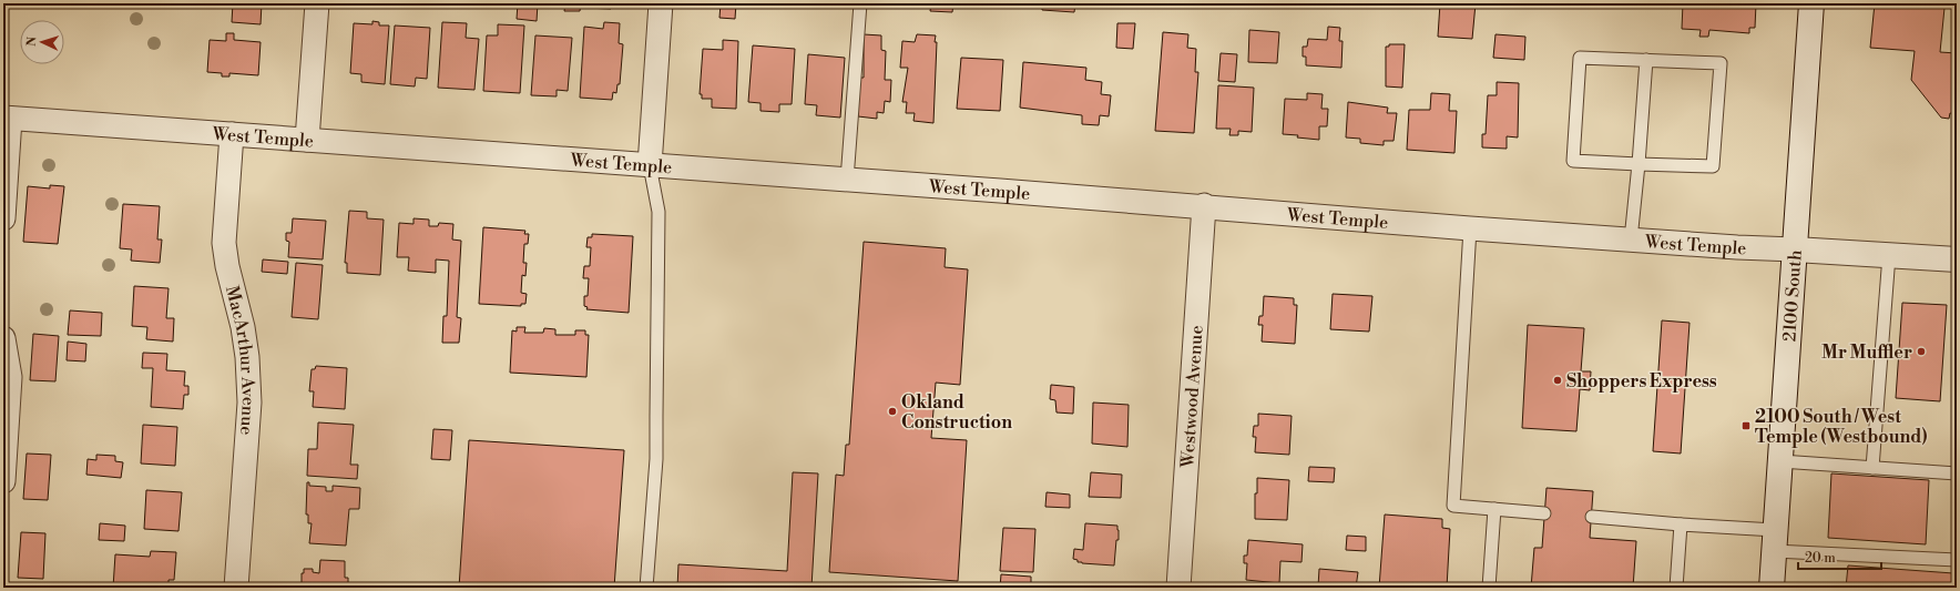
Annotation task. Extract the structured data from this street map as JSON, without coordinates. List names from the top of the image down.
{
  "streets": {
    "main road": ["West Temple", "2100 South"],
    "street": ["MacArthur Avenue", "Westwood Avenue"]
  },
  "crossings": [
    ["West Temple", "2100 South"],
    ["West Temple", "MacArthur Avenue"],
    ["West Temple", "Westwood Avenue"]
  ],
  "places": {
    "other": ["Mr Muffler", "Shoppers Express", "Okland Construction"],
    "transit": ["2100 South / West Temple (Westbound)"]
  },
  "scale_bar": "20 m",
  "north": "left"
}
